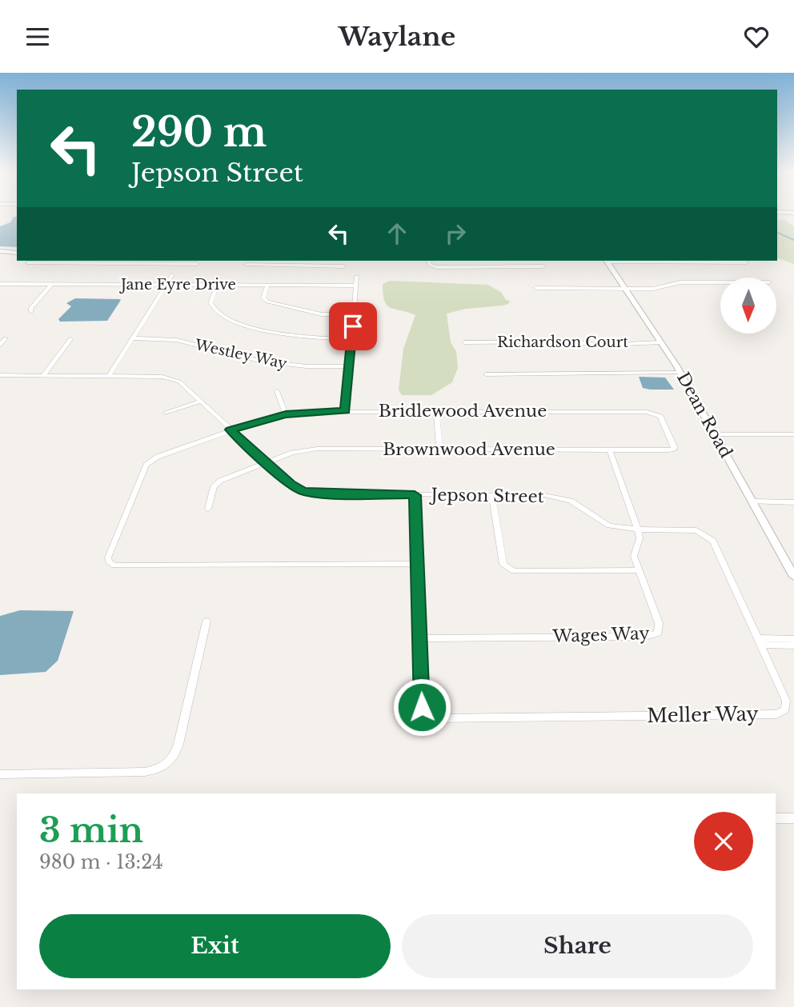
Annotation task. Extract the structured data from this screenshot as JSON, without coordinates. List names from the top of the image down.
{
  "streets": {
    "main road": ["Dean Road"],
    "street": [
      "Jane Eyre Drive",
      "Richardson Court",
      "Westley Way",
      "Bridlewood Avenue",
      "Brownwood Avenue",
      "Jepson Street",
      "Wages Way",
      "Meller Way"
    ]
  },
  "crossings": [
    ["Richardson Court", "Dean Road"],
    ["Bridlewood Avenue", "Brownwood Avenue"],
    ["Bridlewood Avenue", "Jepson Street"],
    ["Brownwood Avenue", "Jepson Street"],
    ["Brownwood Avenue", "Wages Way"],
    ["Jepson Street", "Wages Way"],
    ["Jepson Street", "Meller Way"],
    ["Wages Way", "Meller Way"]
  ],
  "north": "bottom",
  "page": {
    "header": "Waylane",
    "turn": ["290 m", "Jepson Street"],
    "heading": ["3 min", "980 m · 13:24"],
    "buttons": ["Exit", "Share"]
  }
}
